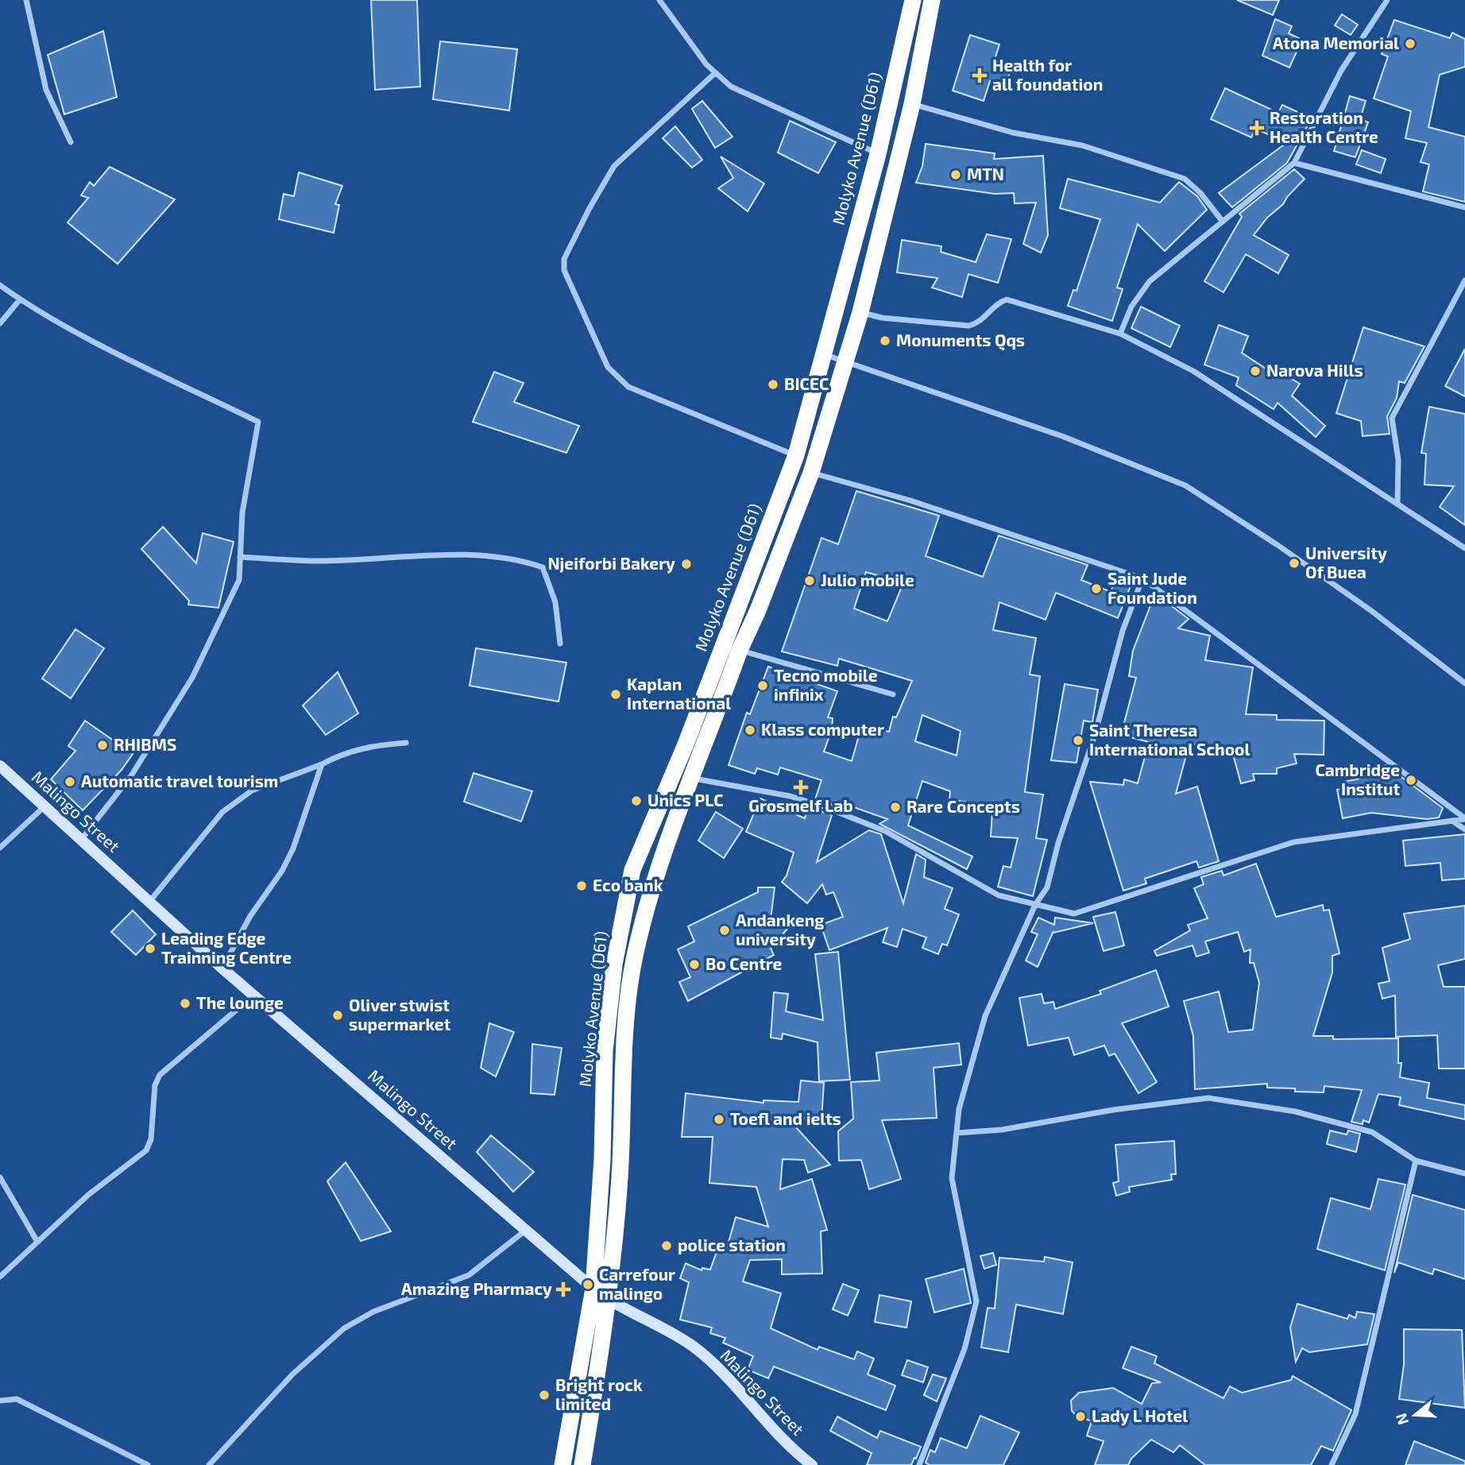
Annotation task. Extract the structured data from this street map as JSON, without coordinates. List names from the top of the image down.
{
  "streets": {
    "highway": ["Molyko Avenue (D61)"],
    "street": ["Malingo Street"]
  },
  "crossings": [
    ["Molyko Avenue (D61)", "Malingo Street"]
  ],
  "places": {
    "other": [
      "Atona Memorial",
      "MTN",
      "Monuments Qqs",
      "Narova Hills",
      "BICEC",
      "University Of Buea",
      "Njeiforbi Bakery",
      "Julio mobile",
      "Saint Jude Foundation",
      "Tecno mobile infinix",
      "Kaplan International",
      "Klass computer",
      "Saint Theresa International School",
      "RHIBMS",
      "Cambridge Institut",
      "Automatic travel tourism",
      "Unics PLC",
      "Rare Concepts",
      "Eco bank",
      "Andankeng university",
      "Leading Edge Trainning Centre",
      "Bo Centre",
      "The lounge",
      "Oliver stwist supermarket",
      "Toefl and ielts",
      "police station",
      "Carrefour malingo",
      "Bright rock limited",
      "Lady L Hotel"
    ],
    "health": [
      "Health for all foundation",
      "Restoration Health Centre",
      "Grosmelf Lab",
      "Amazing Pharmacy"
    ]
  },
  "north": "left"
}
